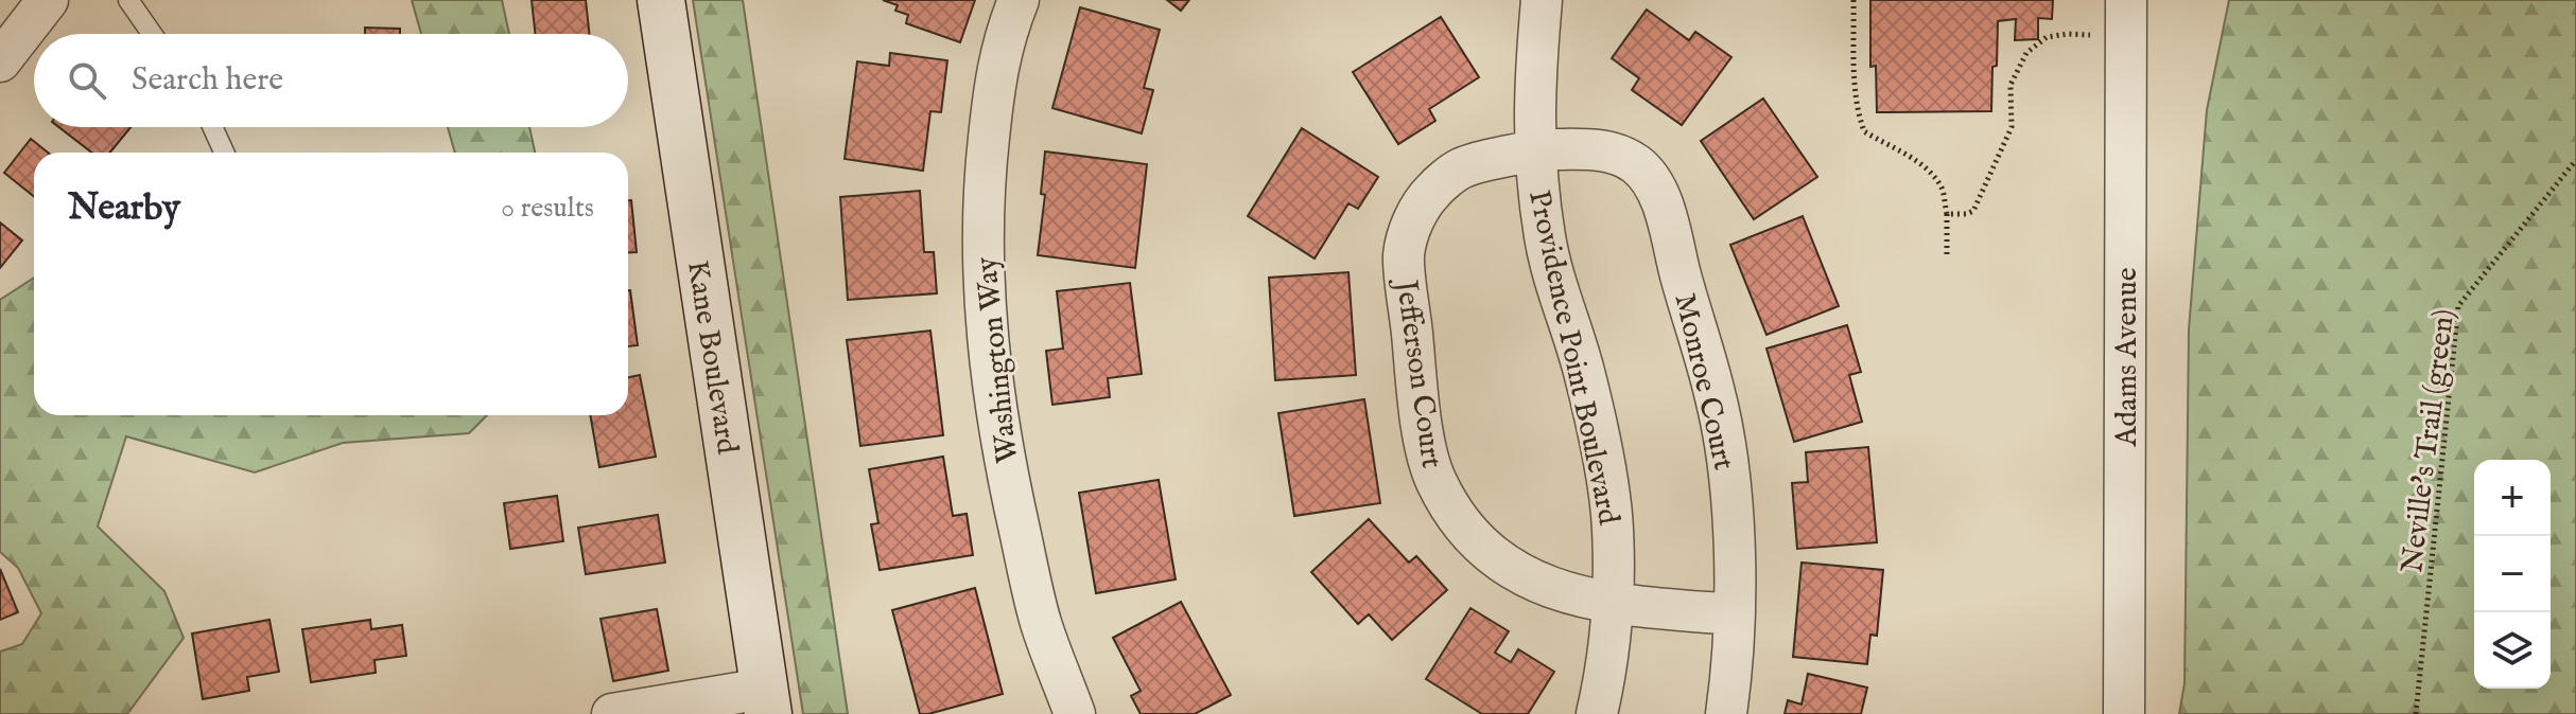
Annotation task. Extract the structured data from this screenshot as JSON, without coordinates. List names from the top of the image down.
{
  "streets": {
    "street": [
      "Kane Boulevard",
      "Providence Point Boulevard",
      "Adams Avenue",
      "Washington Way",
      "Jefferson Court",
      "Monroe Court"
    ],
    "path": ["Neville's Trail (green)"]
  },
  "crossings": [
    ["Providence Point Boulevard", "Jefferson Court"],
    ["Providence Point Boulevard", "Monroe Court"],
    ["Jefferson Court", "Monroe Court"]
  ],
  "page": {
    "search": "Search here",
    "heading": ["Nearby", "0 results"],
    "map_buttons": ["+", "−"]
  }
}
